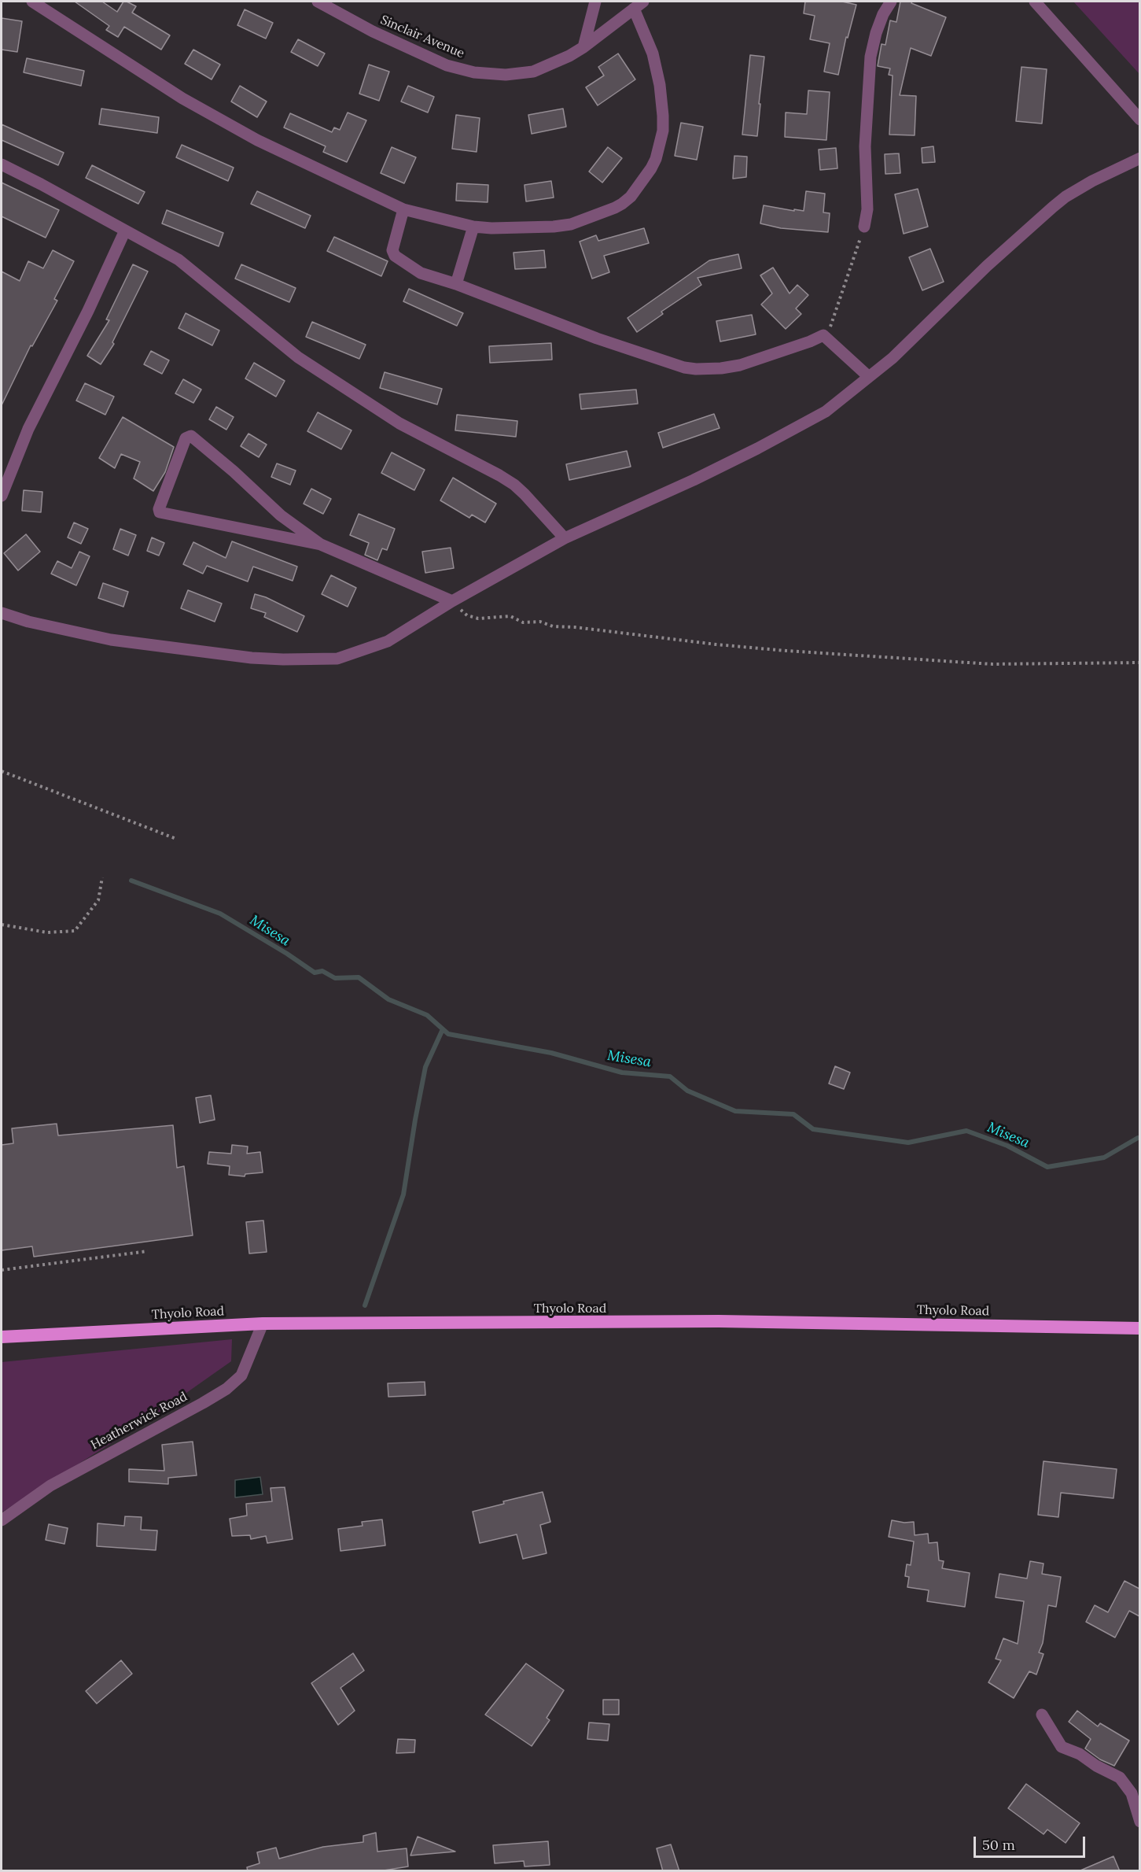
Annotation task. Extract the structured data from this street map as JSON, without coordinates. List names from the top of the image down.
{
  "streets": {
    "highway": ["Thyolo Road"],
    "street": ["Sinclair Avenue", "Heatherwick Road"]
  },
  "crossings": [
    ["Thyolo Road", "Heatherwick Road"]
  ],
  "water": ["Misesa"],
  "scale_bar": "50 m"
}
